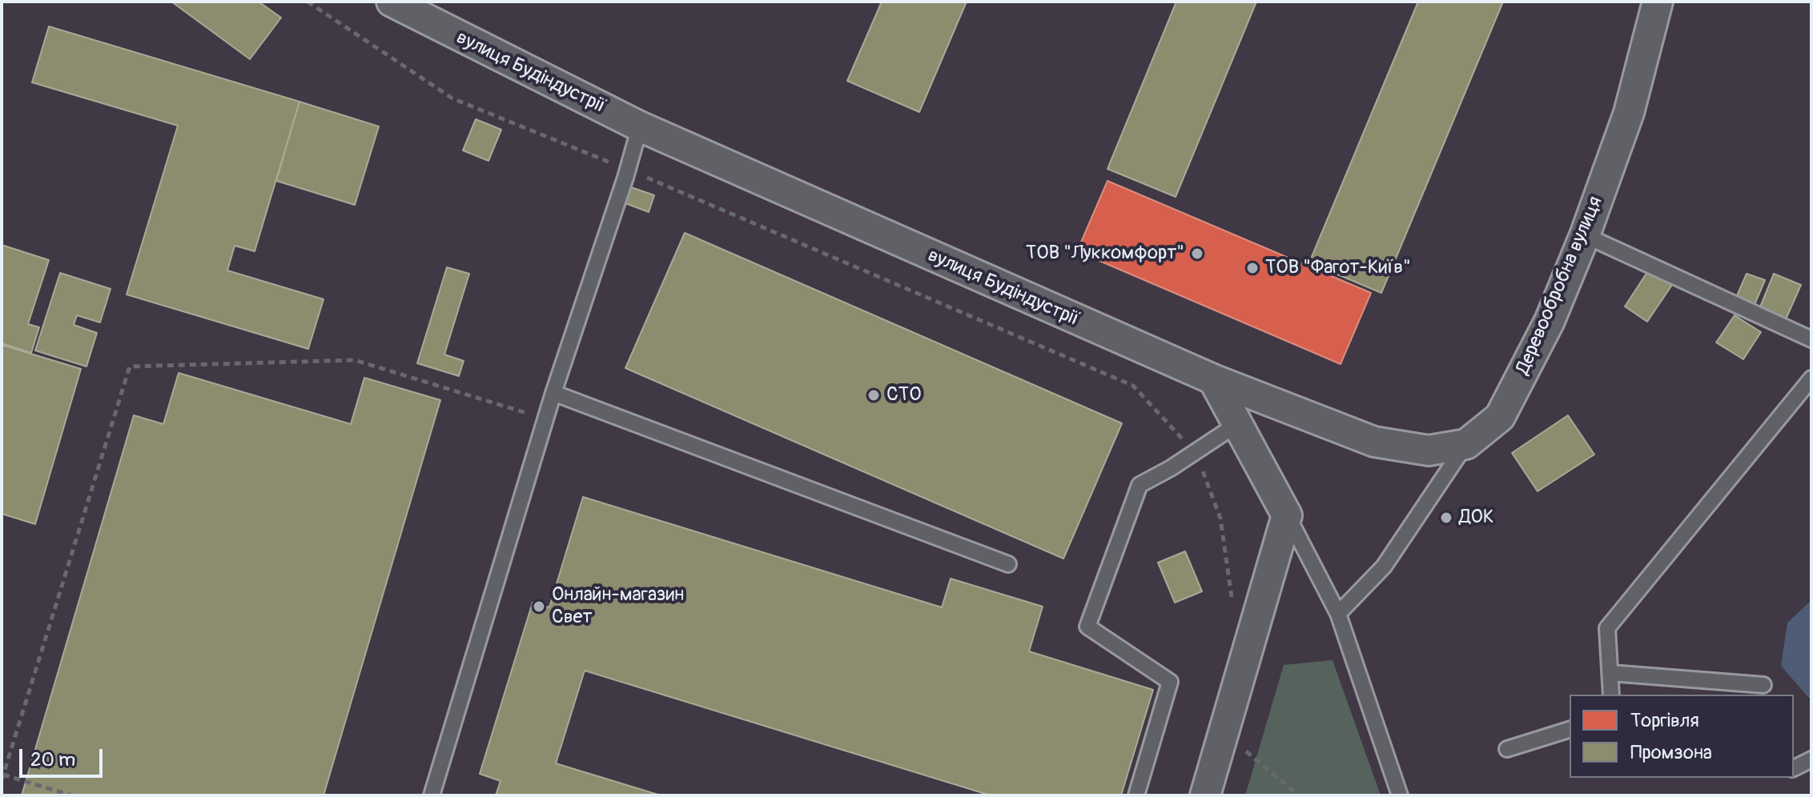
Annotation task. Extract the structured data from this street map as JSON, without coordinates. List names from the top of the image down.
{
  "streets": {
    "street": ["вулиця Будіндустрії", "Деревообробна вулиця"]
  },
  "crossings": [
    ["вулиця Будіндустрії", "Деревообробна вулиця"]
  ],
  "places": [
    "ТОВ \"Луккомфорт\"",
    "ТОВ \"Фагот-Київ\"",
    "СТО",
    "ДОК",
    "Онлайн-магазин Свет"
  ],
  "legend": ["Торгівля", "Промзона"],
  "scale_bar": "20 m"
}
